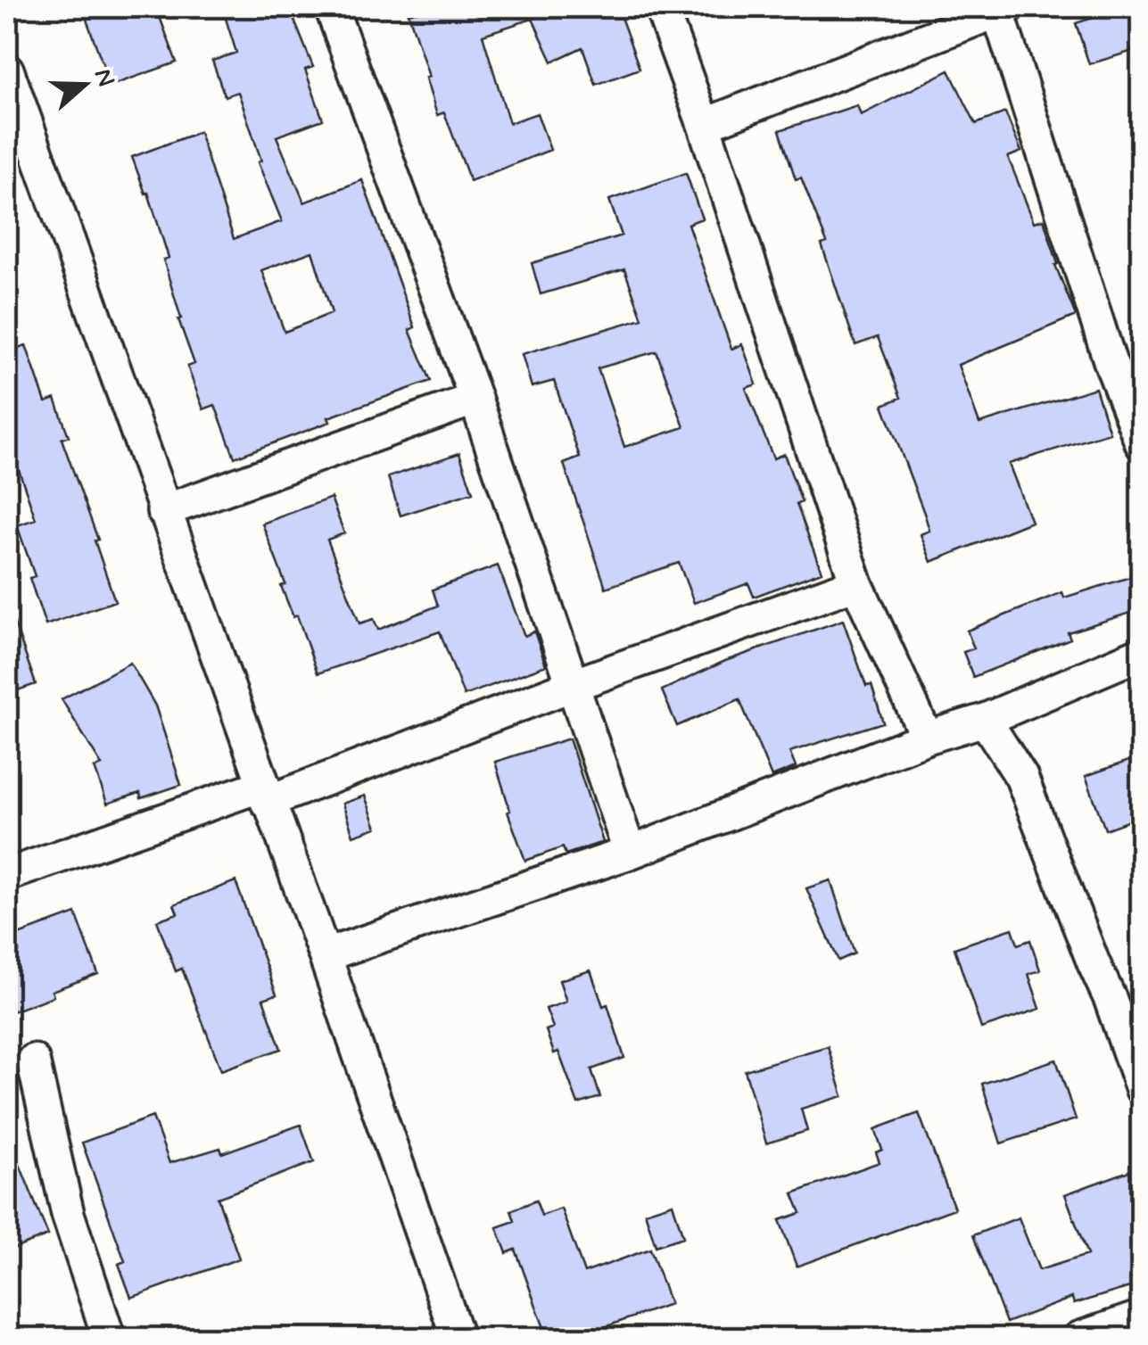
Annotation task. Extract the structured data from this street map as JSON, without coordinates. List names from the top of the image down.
{
  "north": "right"
}
